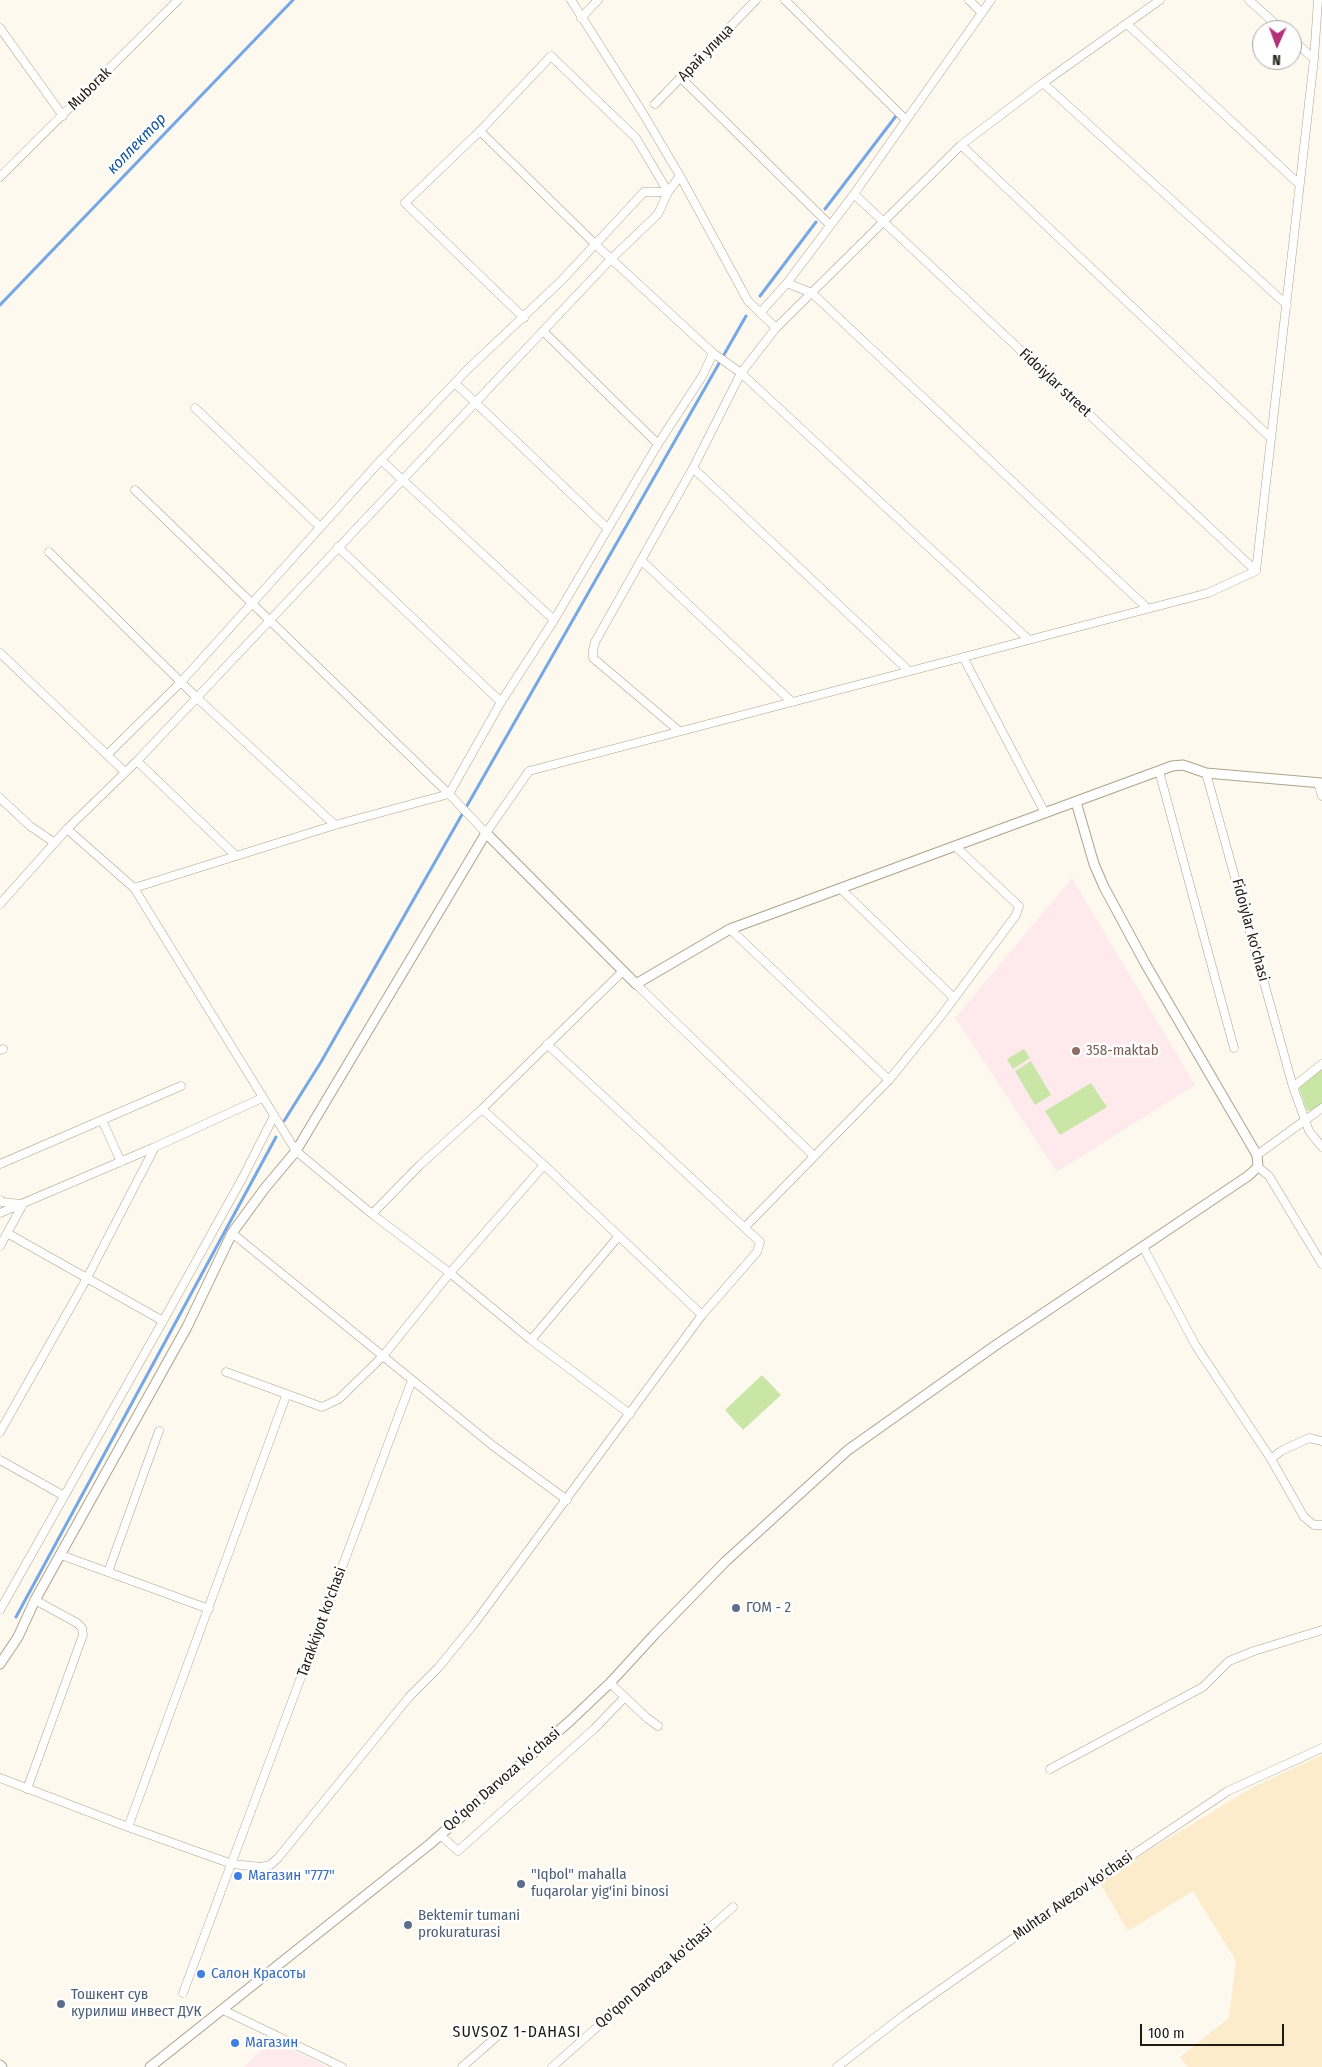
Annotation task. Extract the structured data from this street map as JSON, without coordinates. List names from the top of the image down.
{
  "streets": {
    "street": [
      "Арай улица",
      "Muborak",
      "Fidoiylar street",
      "Fidoiylar ko'chasi",
      "Tarakkiyot ko'chasi",
      "Qoʻqon Darvoza koʻchasi",
      "Muhtar Avezov ko'chasi",
      "Qo'qon Darvoza ko'chasi"
    ]
  },
  "districts": ["SUVSOZ 1-DAHASI"],
  "water": ["коллектор"],
  "places": [
    "358-maktab",
    "ГОМ - 2",
    "Магазин \"777\"",
    "\"Iqbol\" mahalla fuqarolar yig'ini binosi",
    "Bektemir tumani prokuraturasi",
    "Салон Красоты",
    "Тошкент сув курилиш инвест ДУК",
    "Магазин"
  ],
  "scale_bar": "100 m",
  "north": "bottom"
}
